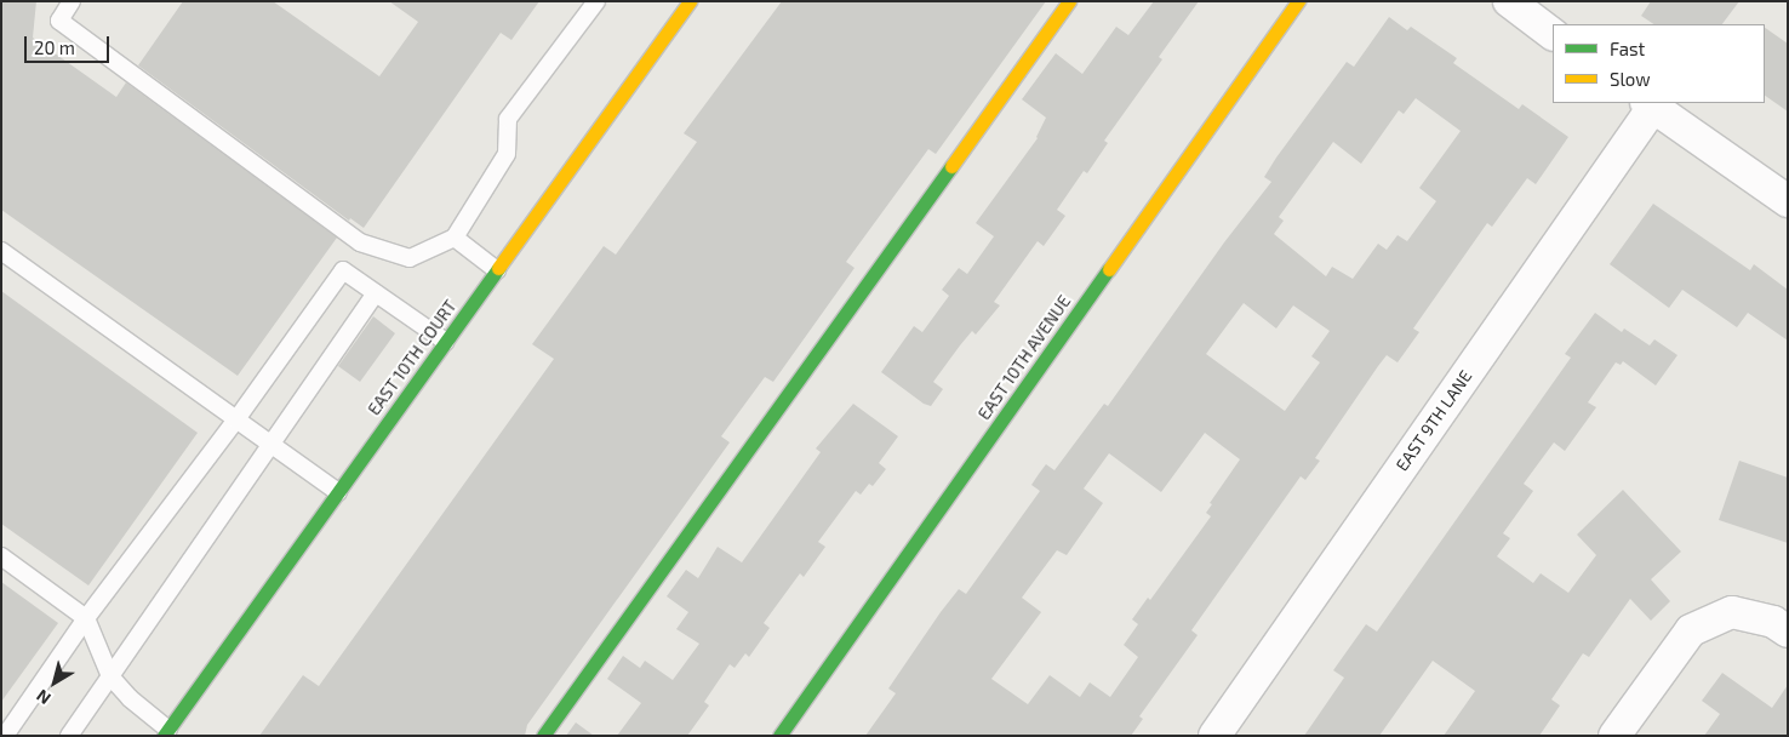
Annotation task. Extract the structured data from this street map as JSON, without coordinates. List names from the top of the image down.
{
  "streets": {
    "street": ["EAST 10TH COURT", "EAST 10TH AVENUE", "EAST 9TH LANE"]
  },
  "legend": ["Fast", "Slow"],
  "scale_bar": "20 m",
  "north": "bottom left"
}
